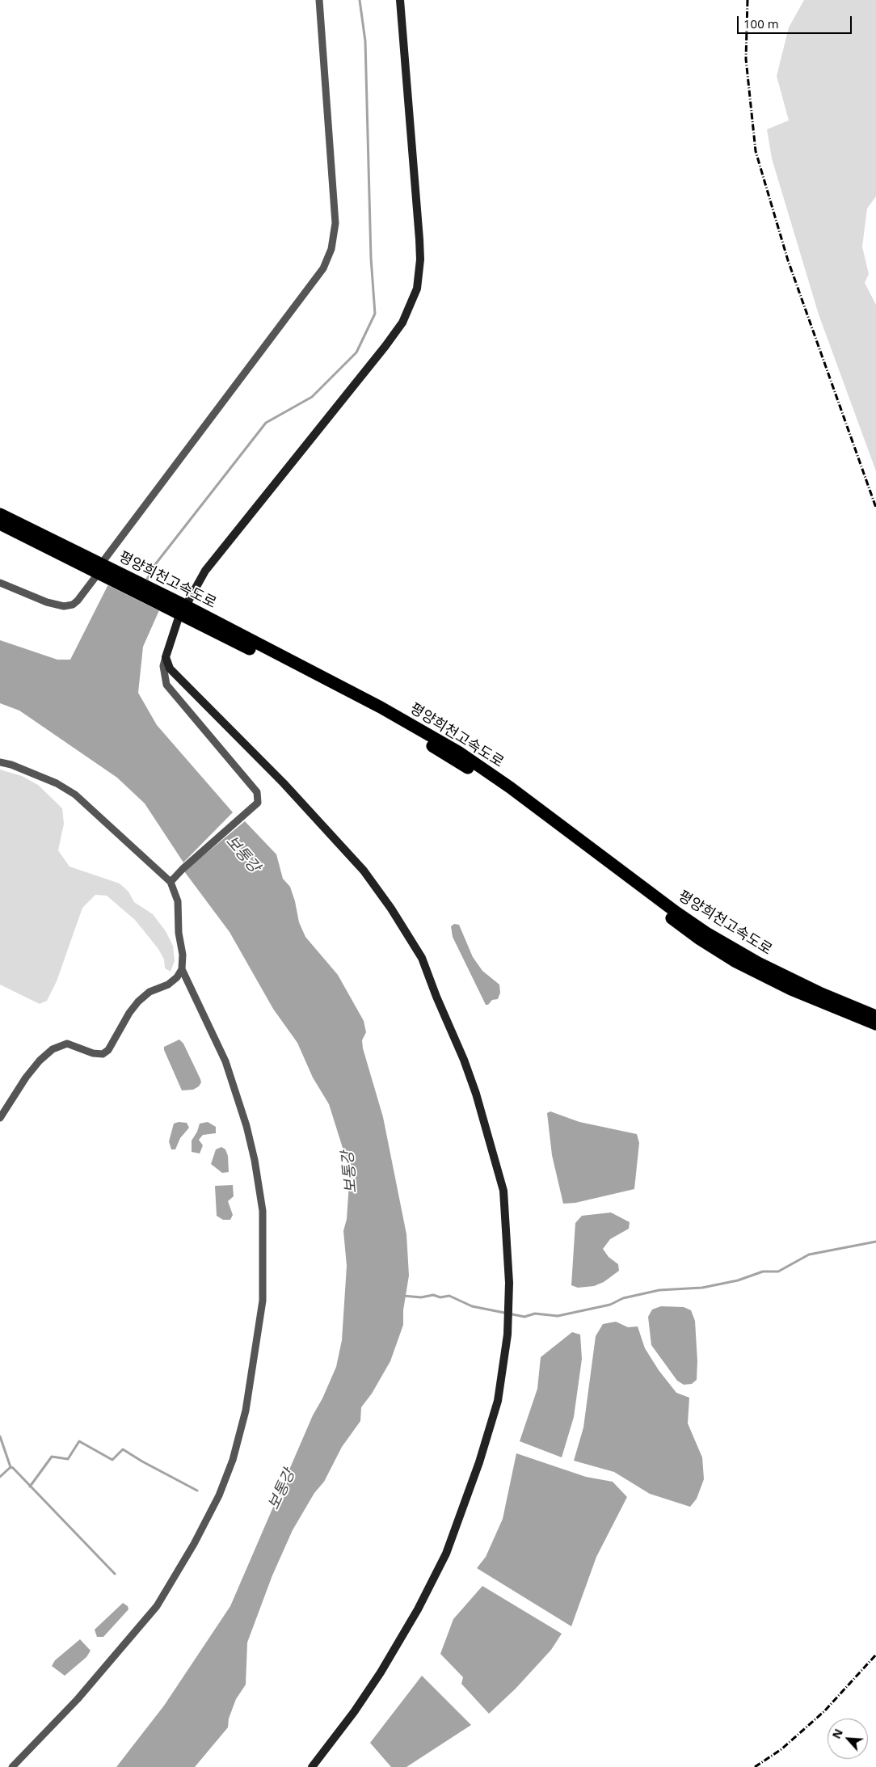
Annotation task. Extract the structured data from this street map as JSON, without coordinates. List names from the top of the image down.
{
  "streets": {
    "highway": ["평양희천고속도로"]
  },
  "water": ["보통강"],
  "scale_bar": "100 m",
  "north": "top left"
}
